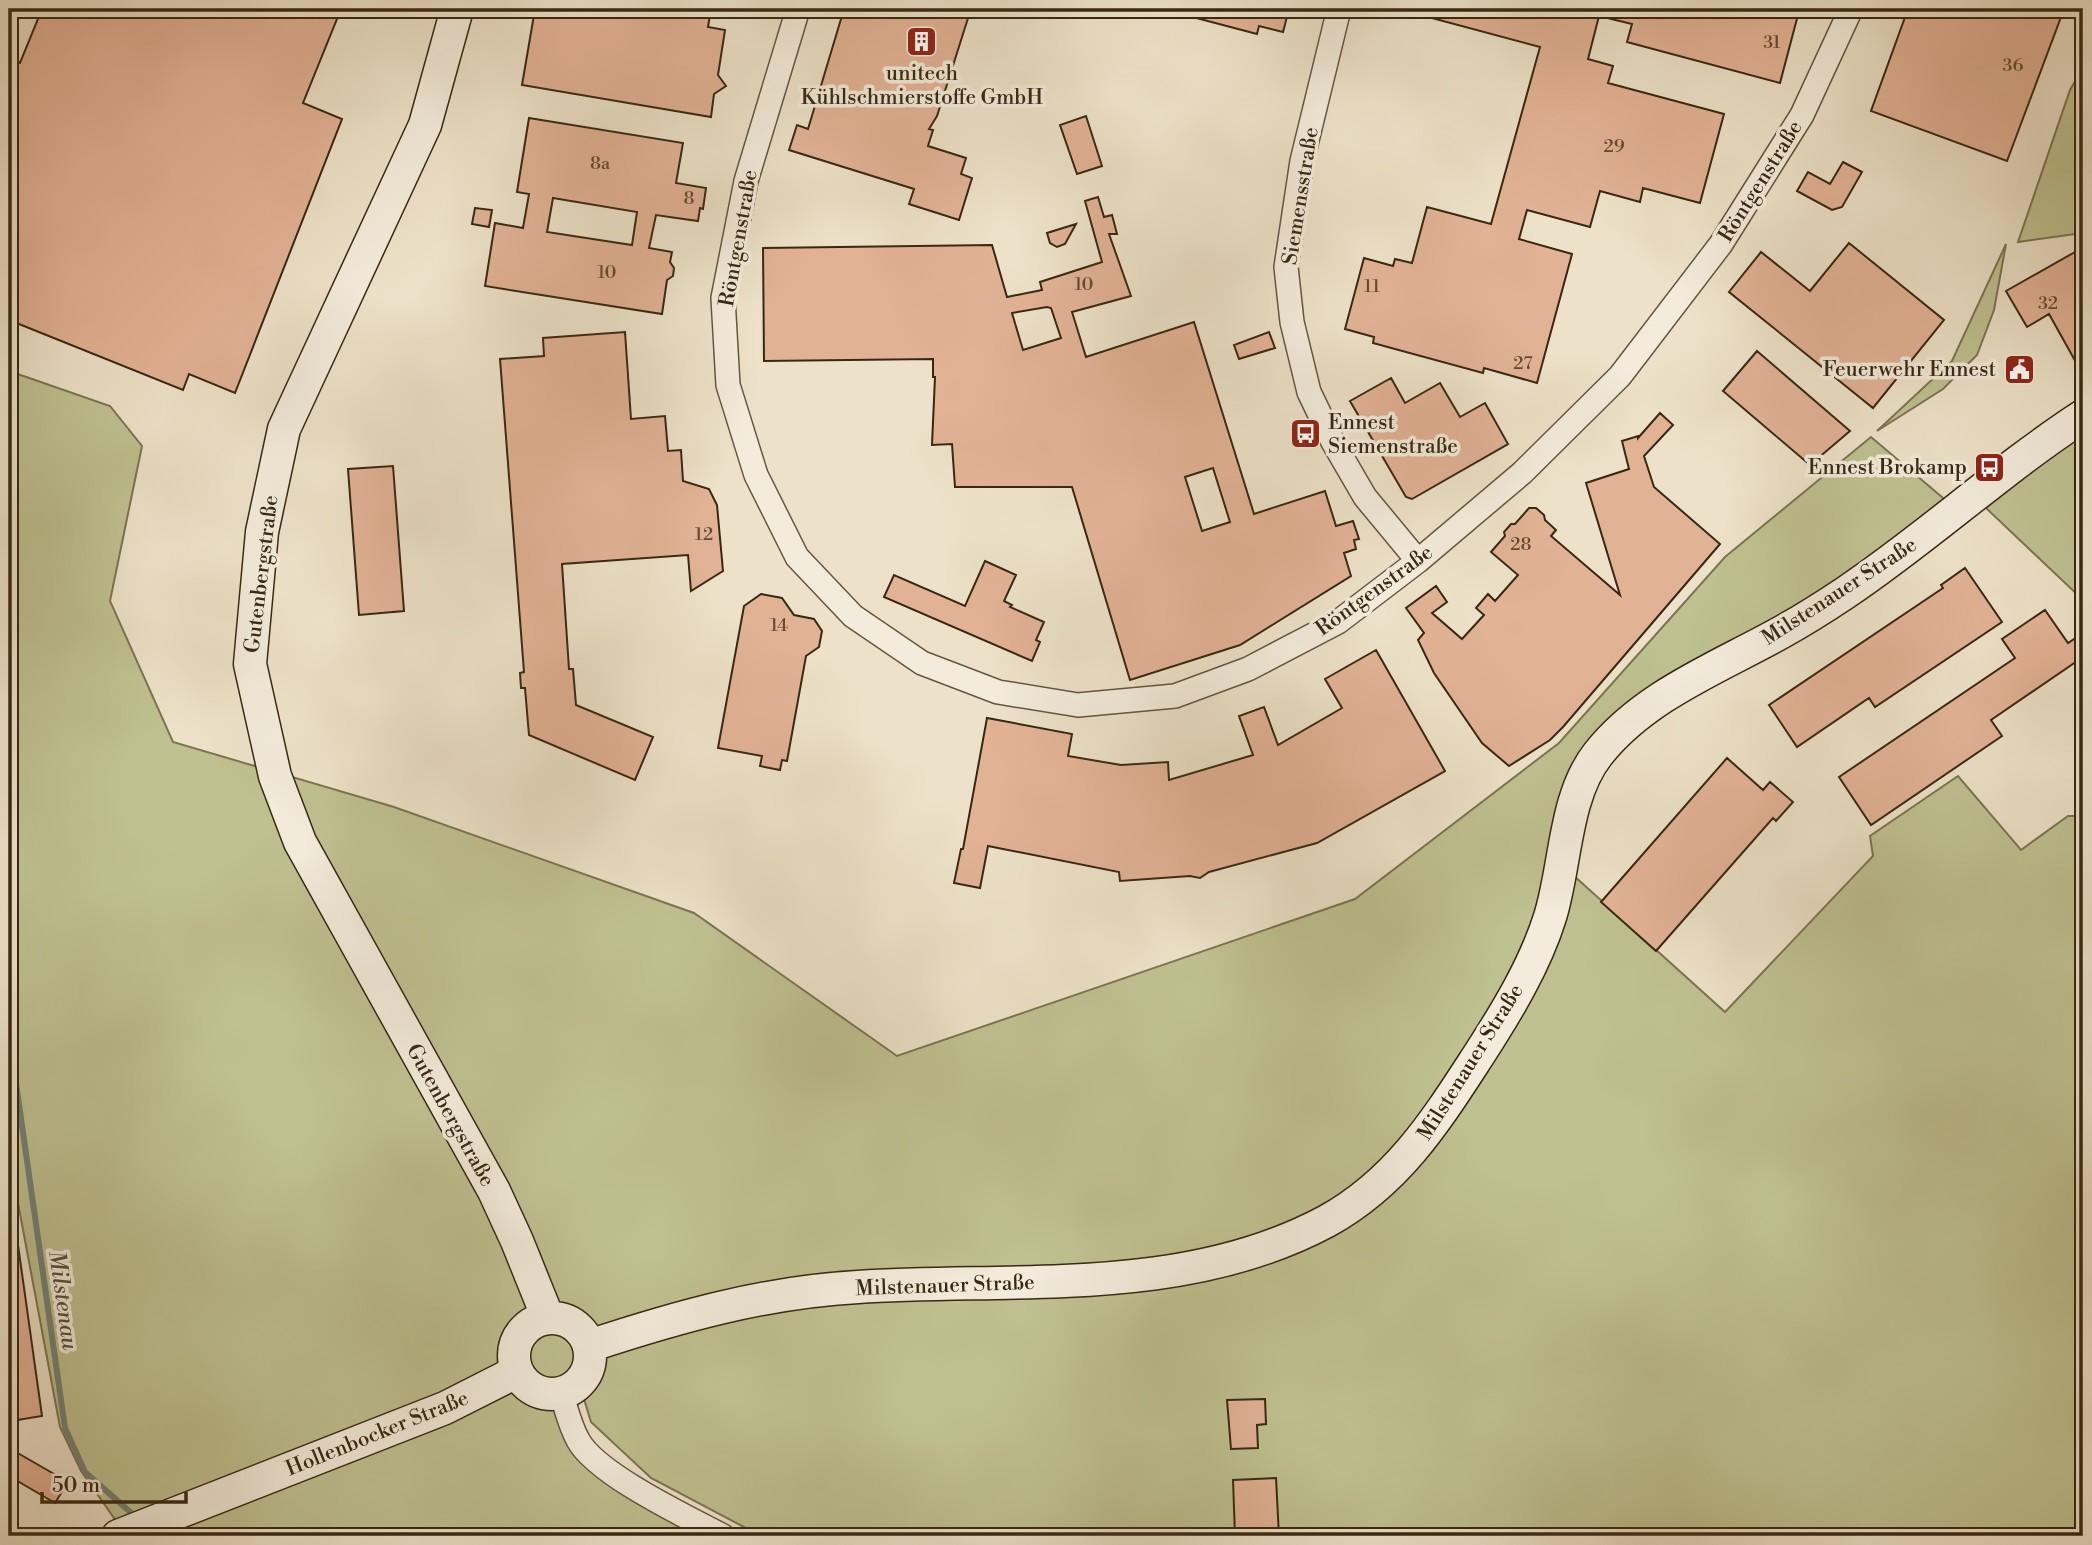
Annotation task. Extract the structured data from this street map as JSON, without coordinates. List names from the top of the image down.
{
  "streets": {
    "main road": ["Gutenbergstraße", "Milstenauer Straße", "Hollenbocker Straße"],
    "street": ["Röntgenstraße", "Siemensstraße"]
  },
  "crossings": [
    ["Röntgenstraße", "Siemensstraße"],
    ["Gutenbergstraße", "Milstenauer Straße"],
    ["Gutenbergstraße", "Hollenbocker Straße"],
    ["Milstenauer Straße", "Hollenbocker Straße"]
  ],
  "water": ["Milstenau"],
  "places": {
    "building": ["unitech Kühlschmierstoffe GmbH"],
    "public building": ["Feuerwehr Ennest"],
    "bus stop": ["Ennest Siemenstraße", "Ennest Brokamp"]
  },
  "house_numbers": [
    "31",
    "36",
    "29",
    "8a",
    "8",
    "10",
    "10",
    "11",
    "32",
    "27",
    "12",
    "28",
    "14"
  ],
  "scale_bar": "50 m"
}
